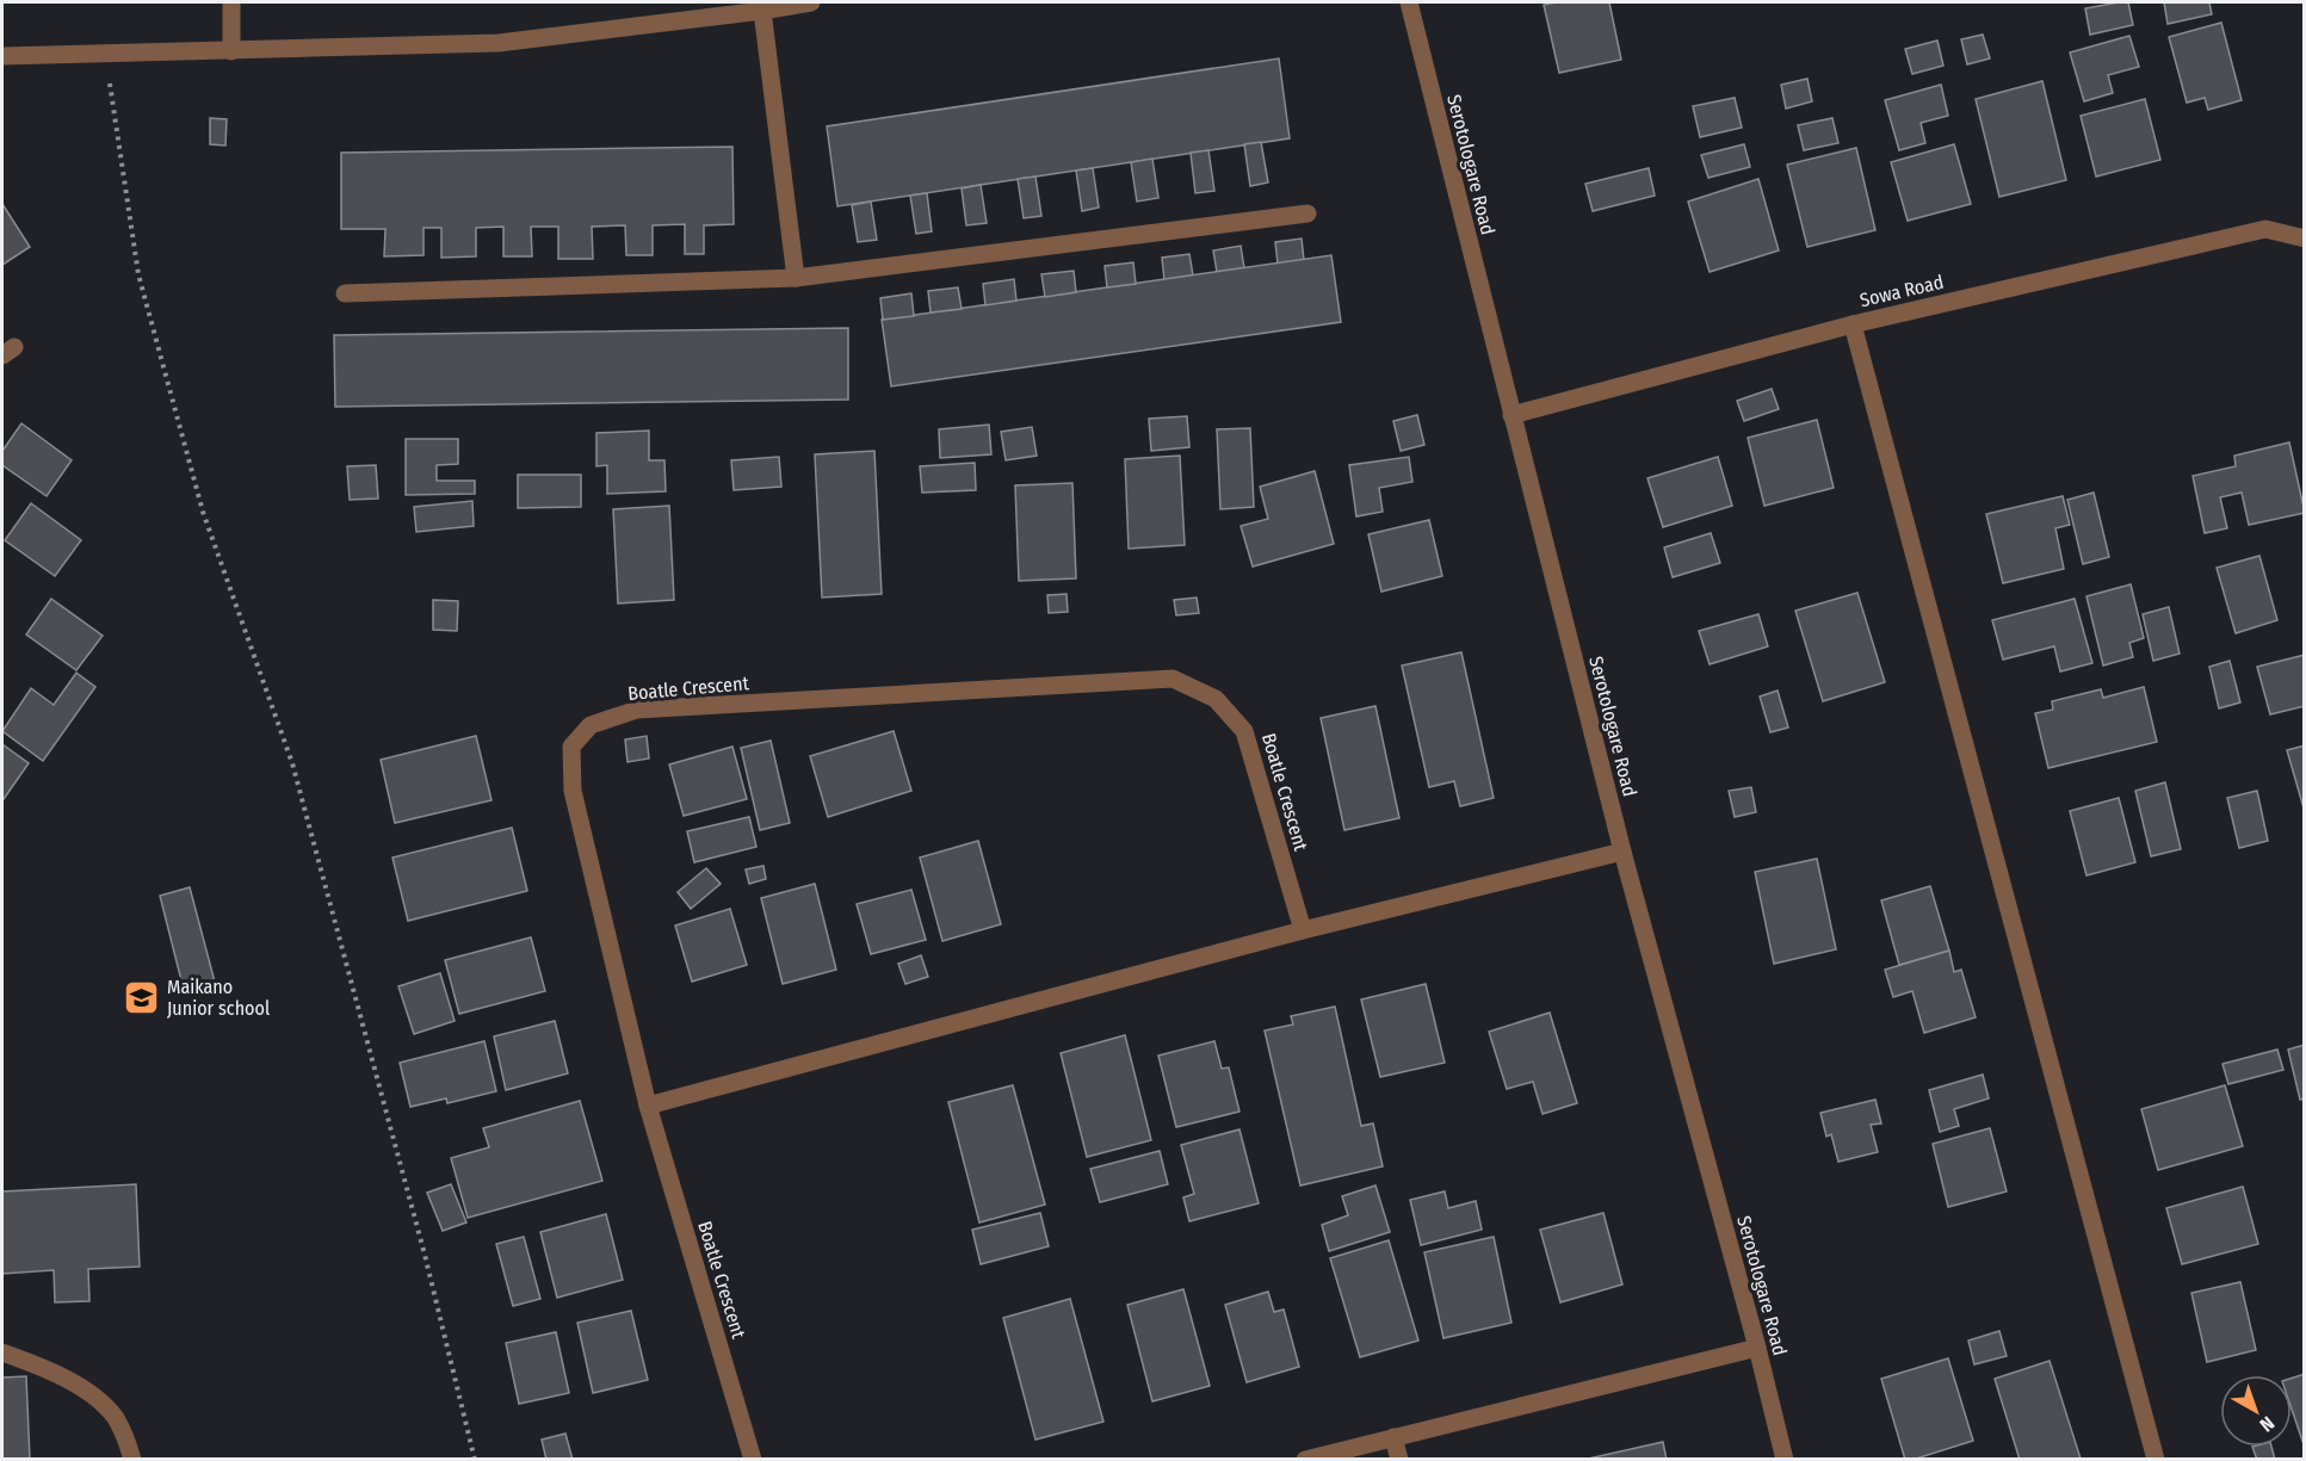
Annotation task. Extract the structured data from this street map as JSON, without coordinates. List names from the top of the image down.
{
  "streets": {
    "street": ["Serotologare Road", "Sowa Road", "Boatle Crescent"]
  },
  "crossings": [
    ["Serotologare Road", "Sowa Road"]
  ],
  "places": {
    "school or university": ["Maikano Junior school"]
  },
  "north": "bottom right"
}
